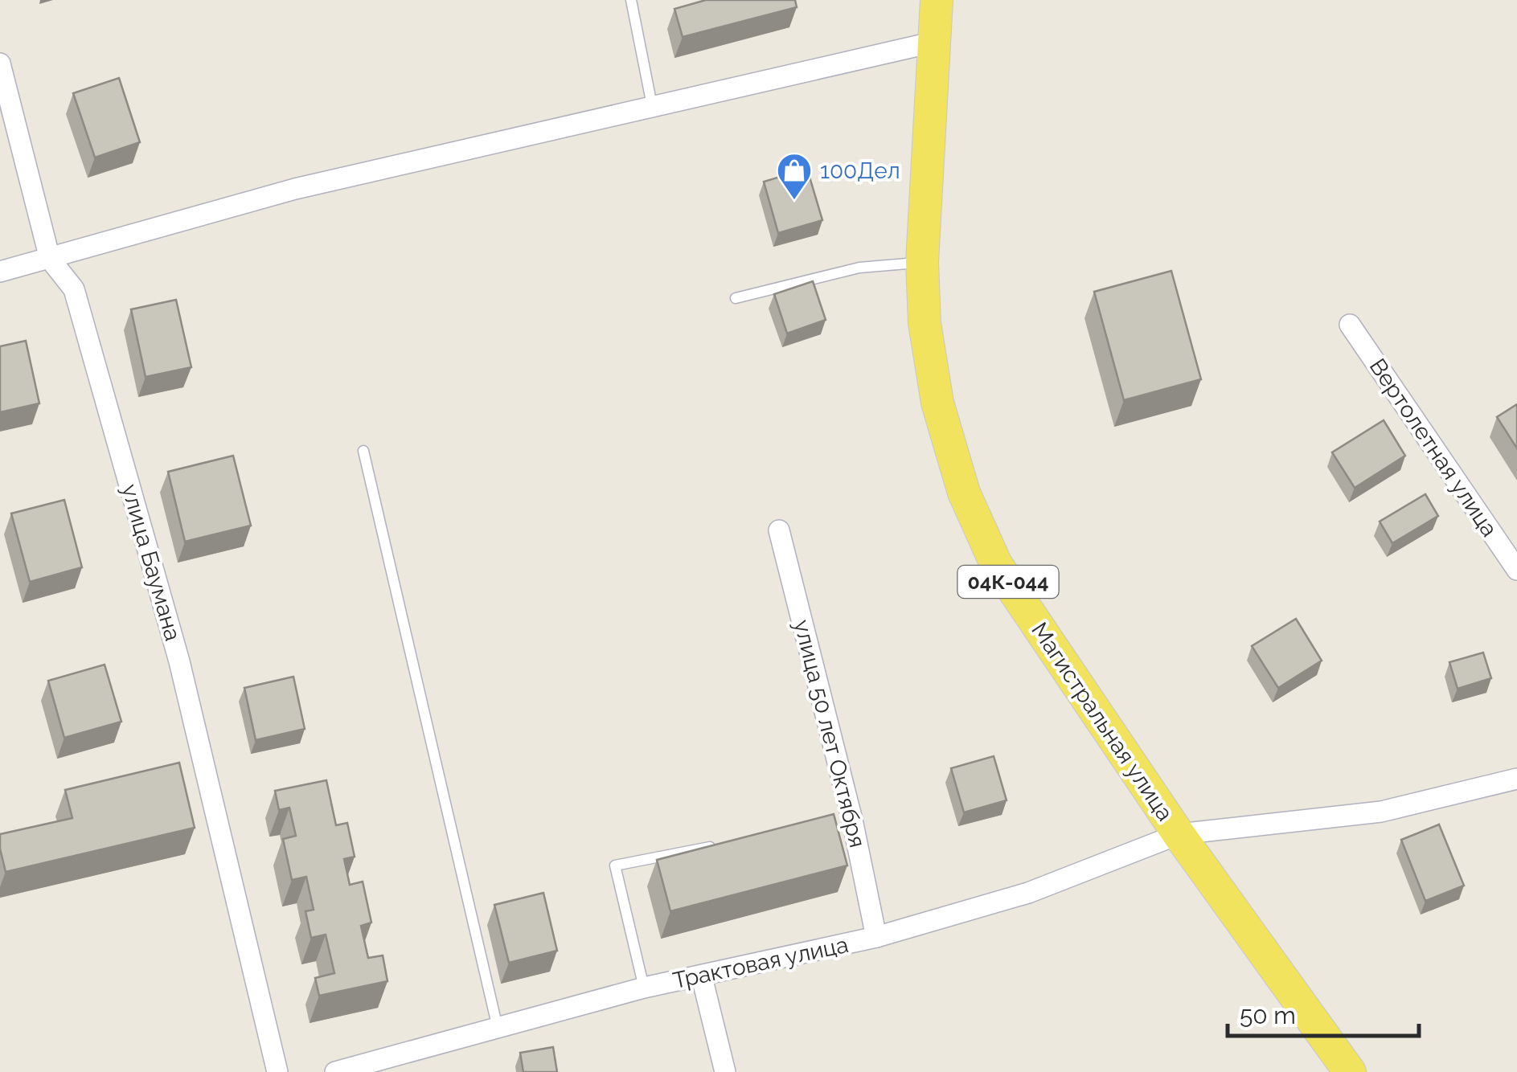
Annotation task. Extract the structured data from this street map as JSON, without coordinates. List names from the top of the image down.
{
  "streets": {
    "main road": ["04К-044", "Магистральная улица"],
    "street": [
      "Вертолетная улица",
      "улица Баумана",
      "улица 50 лет Октября",
      "Трактовая улица"
    ]
  },
  "crossings": [
    ["Магистральная улица", "Трактовая улица"],
    ["улица 50 лет Октября", "Трактовая улица"]
  ],
  "places": {
    "shop": ["100Дел"]
  },
  "scale_bar": "50 m"
}
